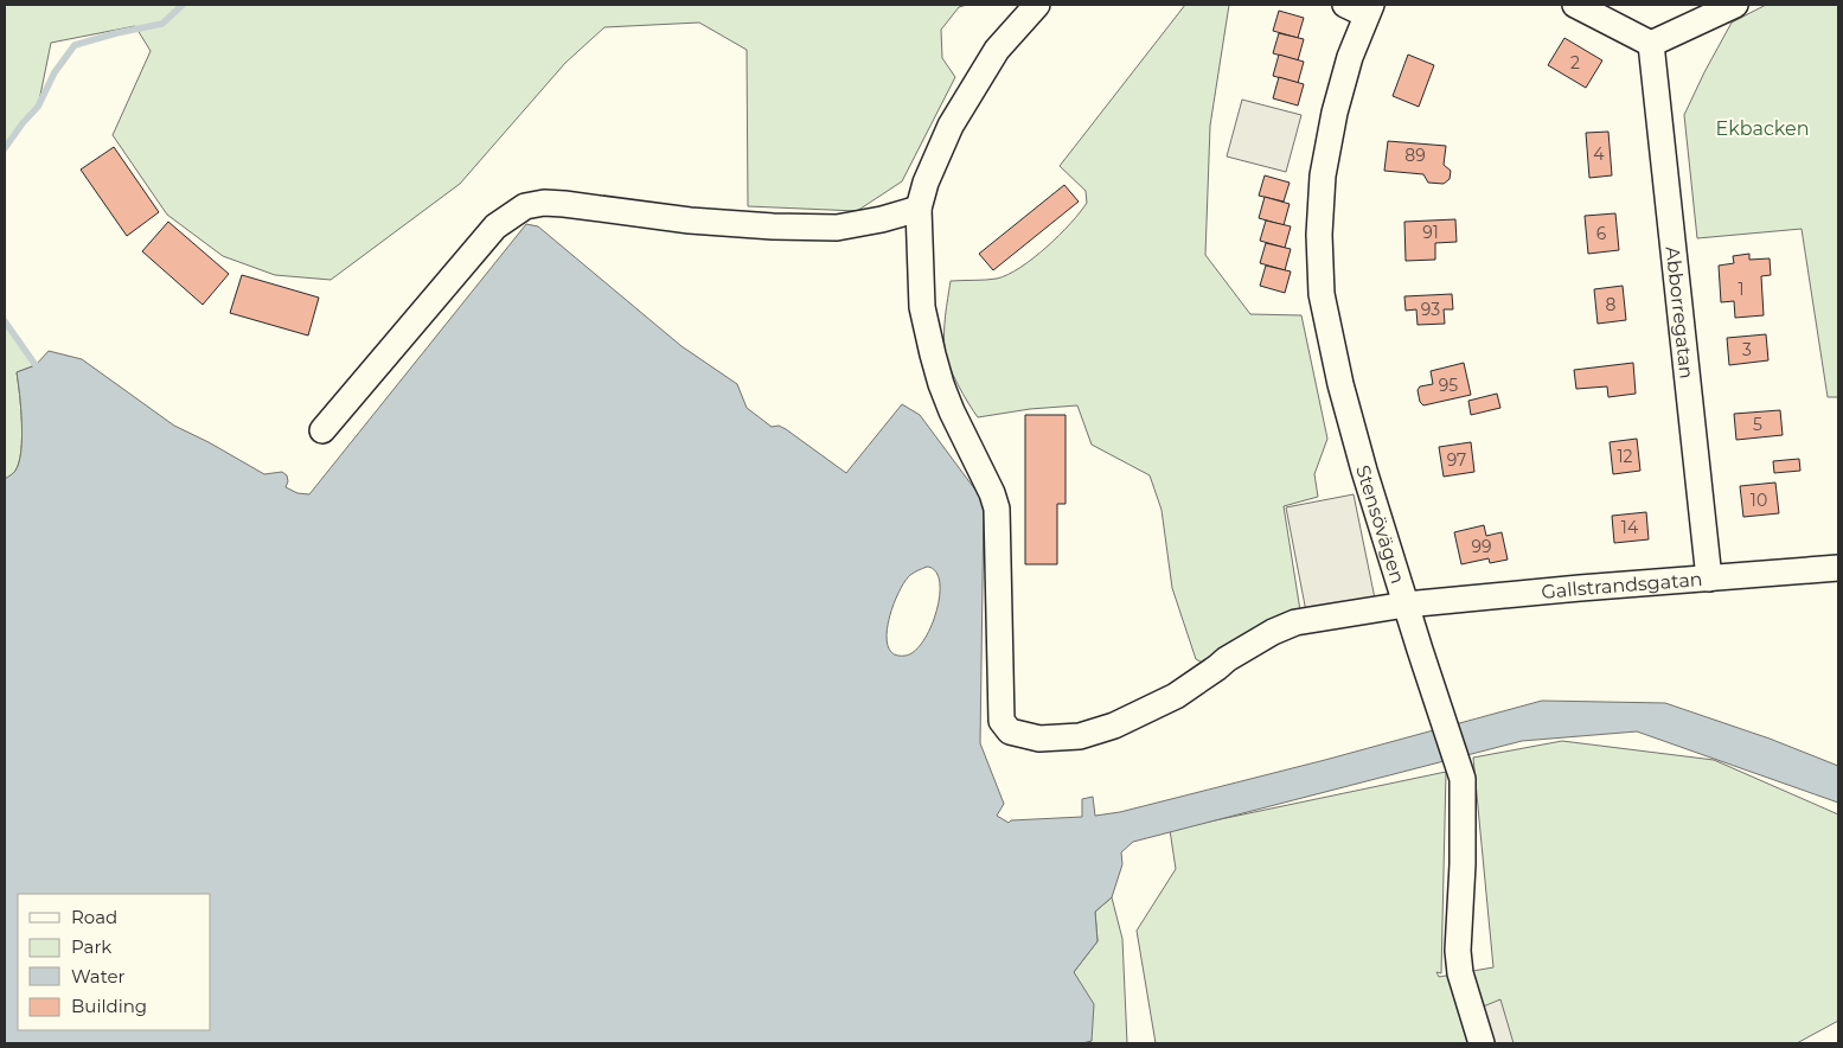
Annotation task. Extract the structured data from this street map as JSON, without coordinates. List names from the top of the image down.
{
  "streets": {
    "street": ["Abborregatan", "Stensövägen", "Gallstrandsgatan"]
  },
  "crossings": [
    ["Abborregatan", "Gallstrandsgatan"],
    ["Stensövägen", "Gallstrandsgatan"]
  ],
  "parks": ["Ekbacken"],
  "house_numbers": [
    "2",
    "4",
    "89",
    "91",
    "6",
    "1",
    "8",
    "93",
    "3",
    "95",
    "5",
    "12",
    "97",
    "10",
    "14",
    "99"
  ],
  "legend": [
    "Road",
    "Park",
    "Water",
    "Building"
  ]
}
